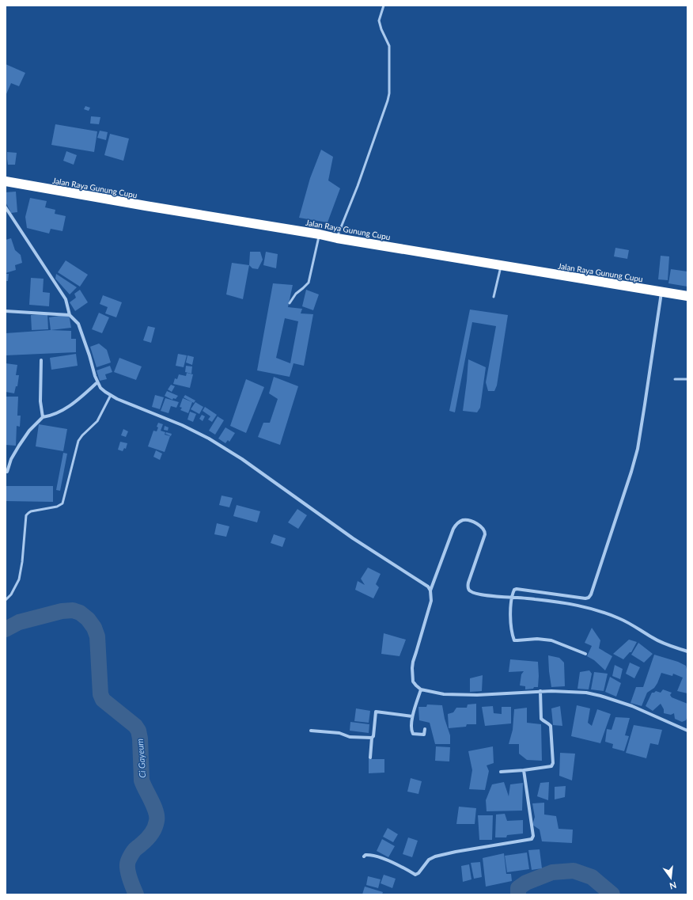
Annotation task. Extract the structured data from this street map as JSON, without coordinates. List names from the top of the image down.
{
  "streets": {
    "highway": ["Jalan Raya Gunung Cupu"]
  },
  "water": ["Ci Gayeum"],
  "north": "bottom"
}
